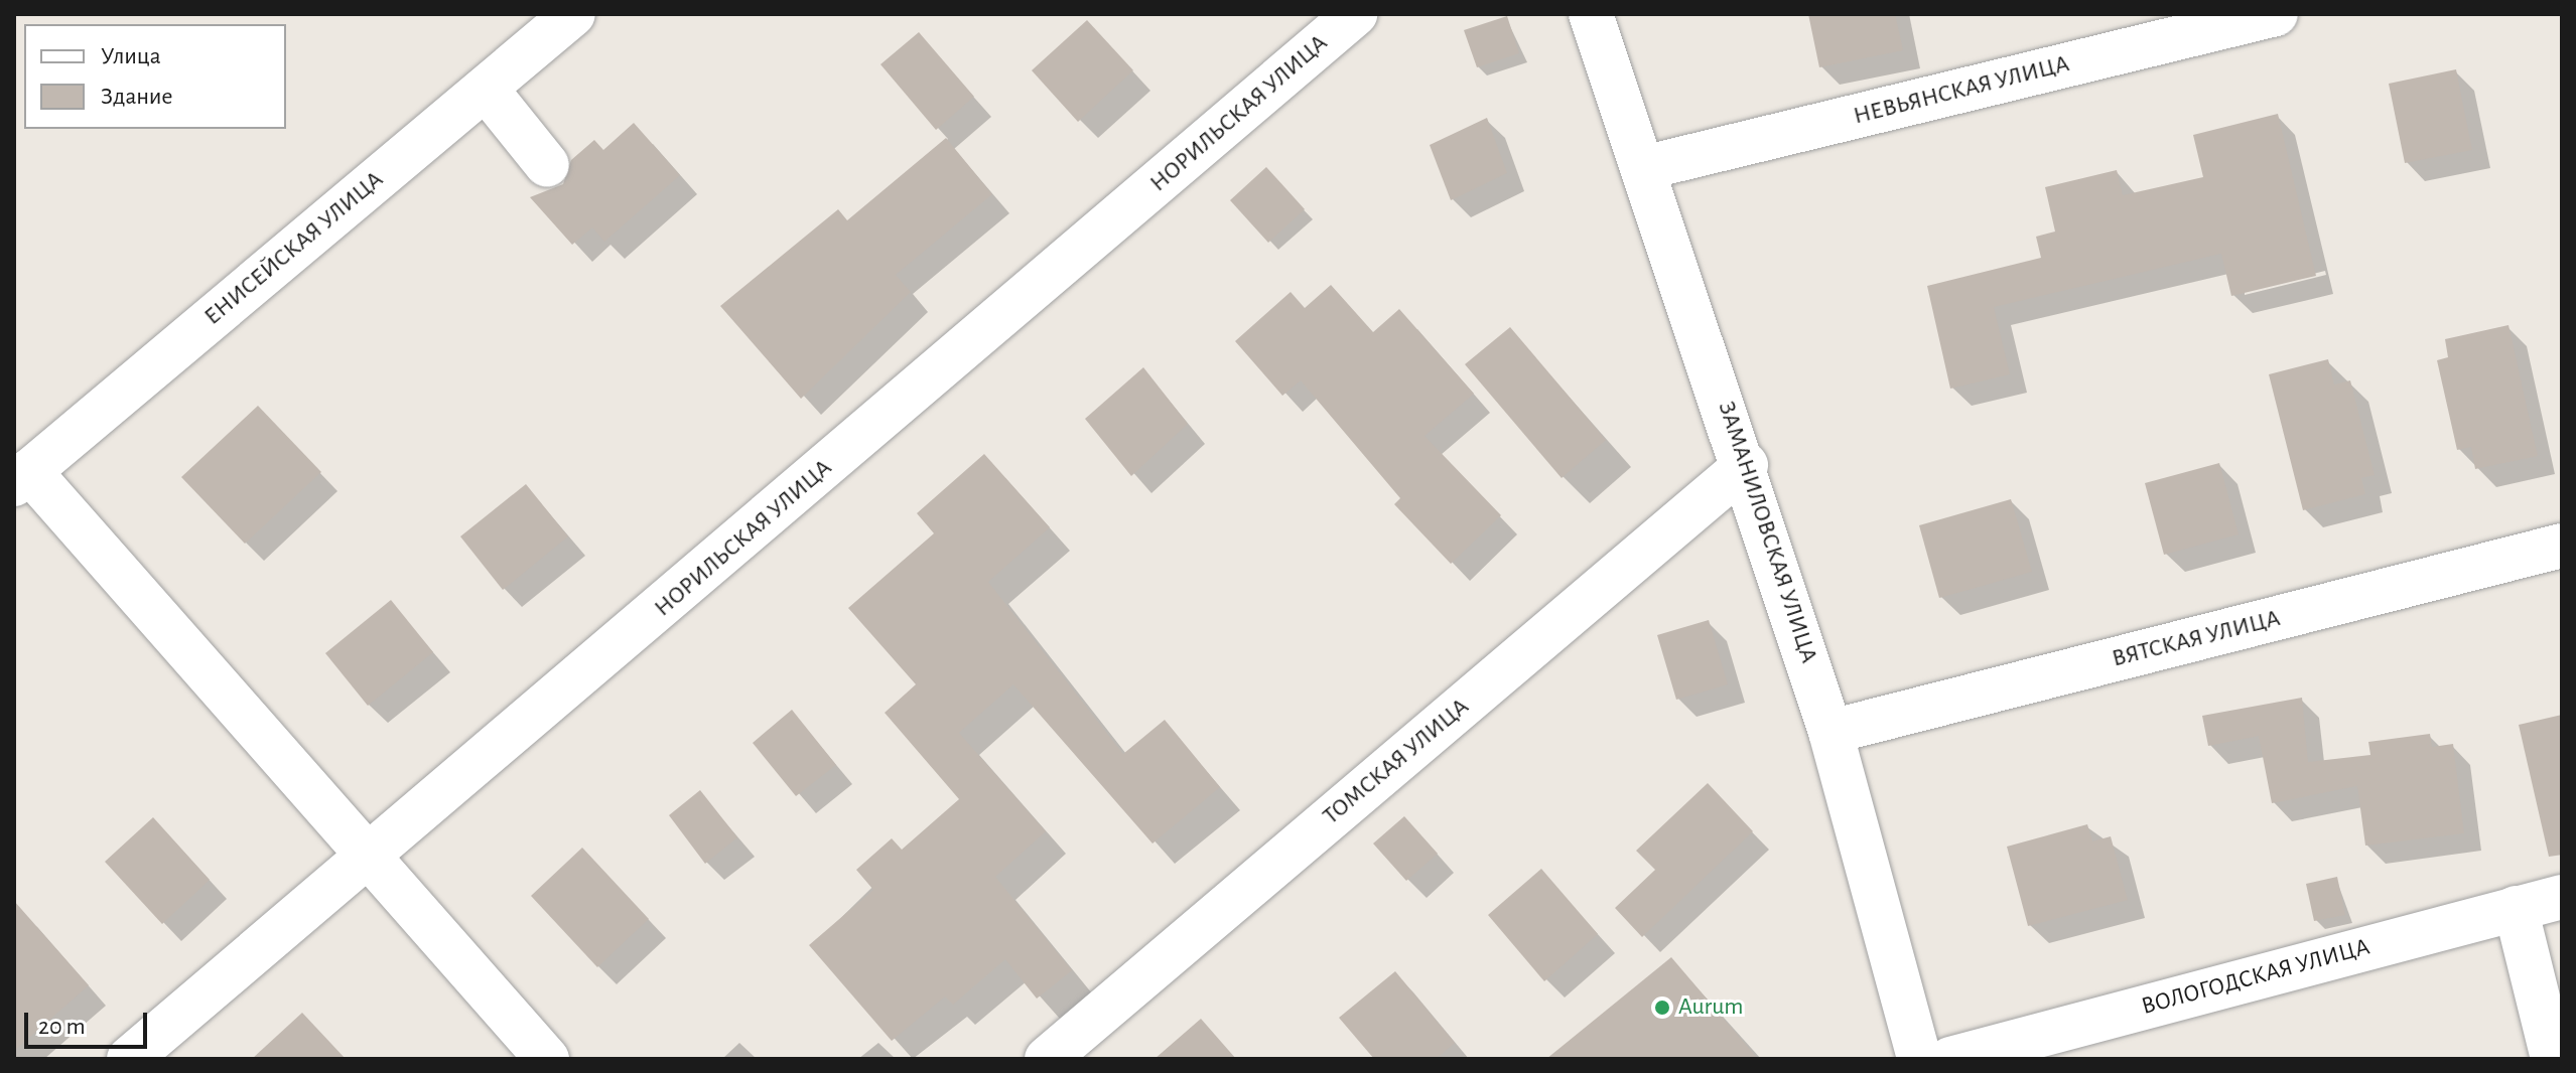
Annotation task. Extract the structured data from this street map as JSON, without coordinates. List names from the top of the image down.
{
  "streets": {
    "street": [
      "НЕВЬЯНСКАЯ УЛИЦА",
      "НОРИЛЬСКАЯ УЛИЦА",
      "ЕНИСЕЙСКАЯ УЛИЦА",
      "ЗАМАНИЛОВСКАЯ УЛИЦА",
      "ВЯТСКАЯ УЛИЦА",
      "ТОМСКАЯ УЛИЦА",
      "ВОЛОГОДСКАЯ УЛИЦА"
    ]
  },
  "crossings": [
    ["НЕВЬЯНСКАЯ УЛИЦА", "ЗАМАНИЛОВСКАЯ УЛИЦА"],
    ["ЗАМАНИЛОВСКАЯ УЛИЦА", "ВЯТСКАЯ УЛИЦА"],
    ["ЗАМАНИЛОВСКАЯ УЛИЦА", "ТОМСКАЯ УЛИЦА"]
  ],
  "places": ["Aurum"],
  "legend": ["Улица", "Здание"],
  "scale_bar": "20 m"
}
